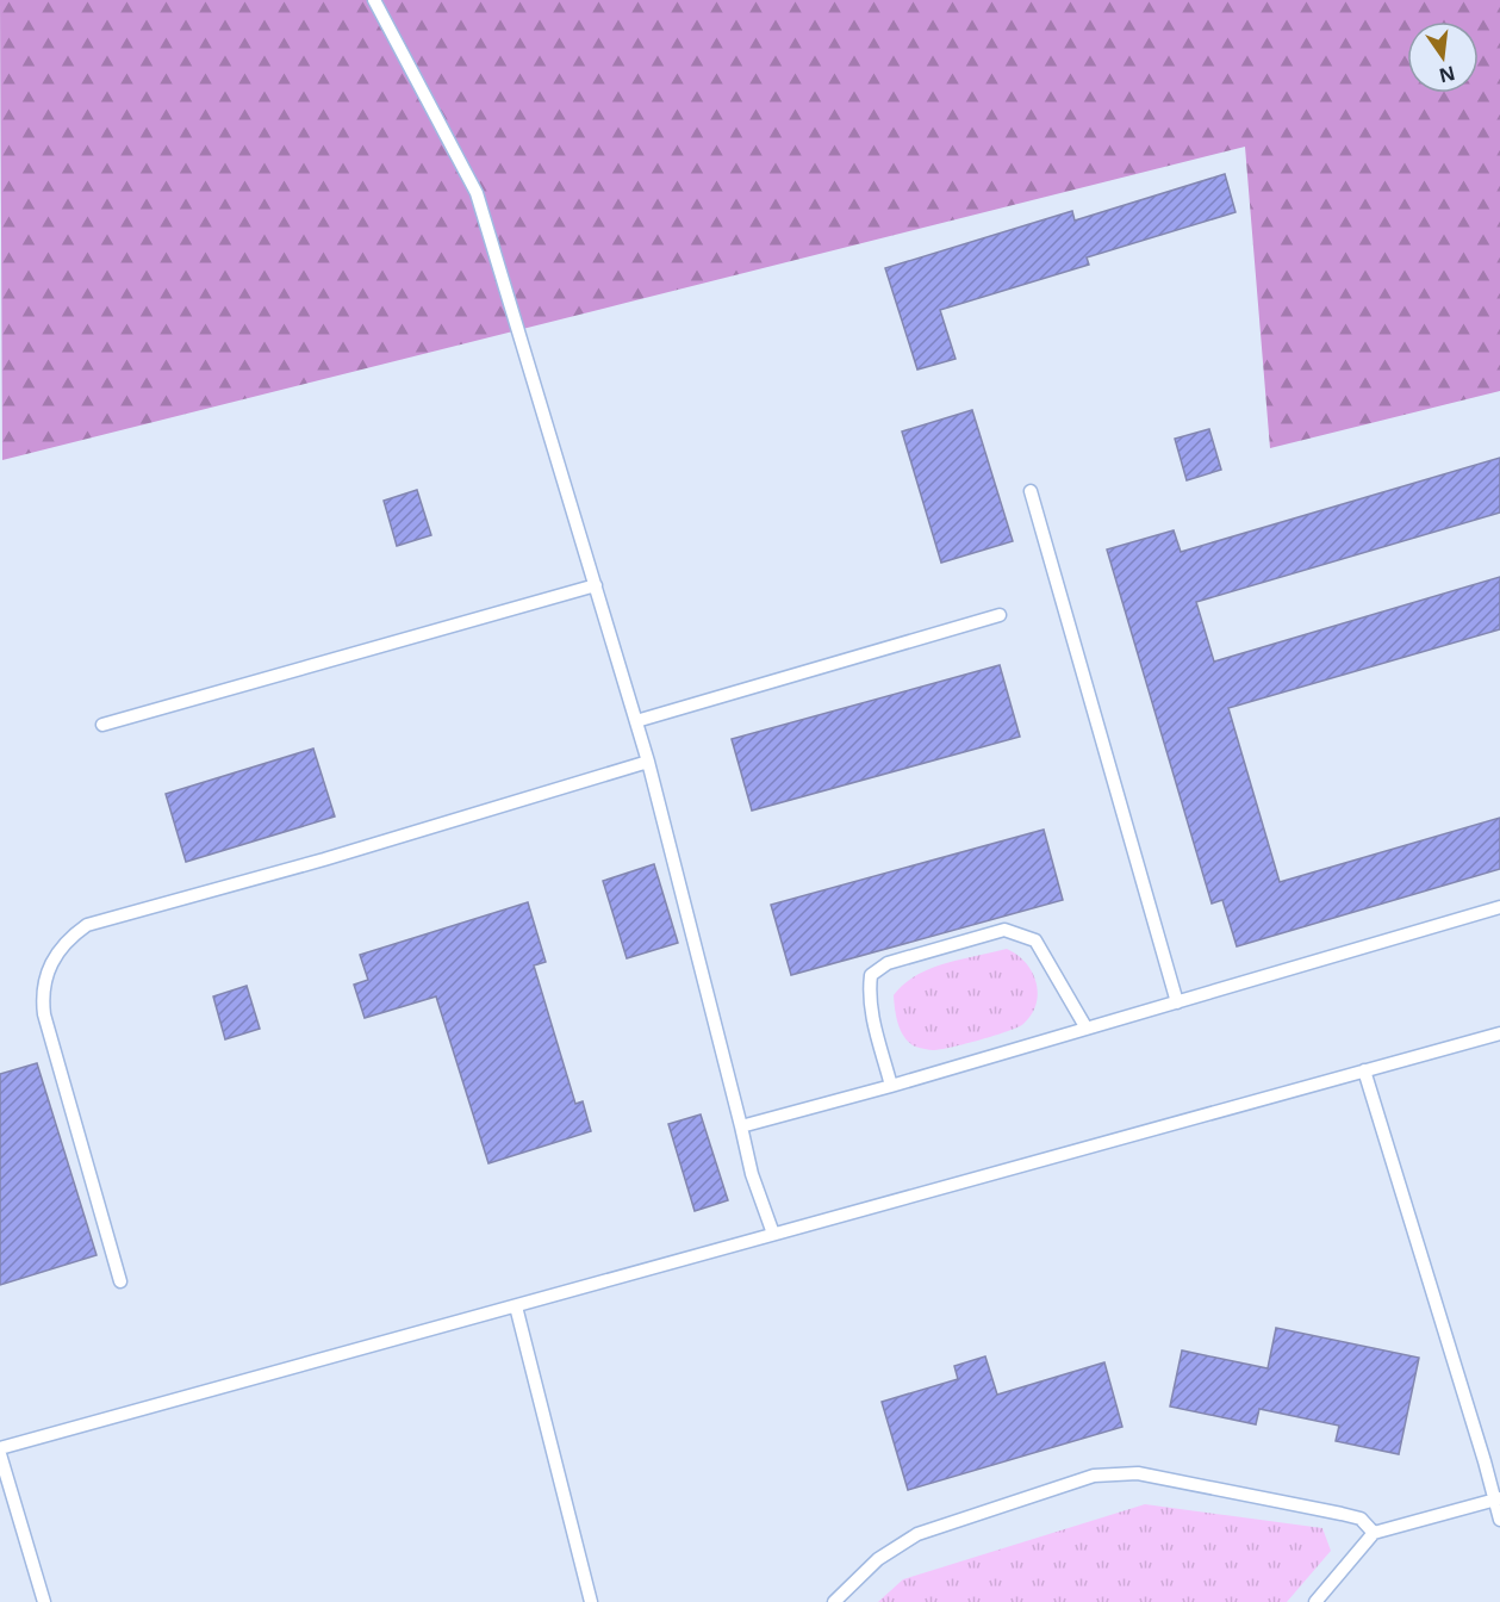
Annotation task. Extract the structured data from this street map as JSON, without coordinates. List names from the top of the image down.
{
  "north": "bottom"
}
